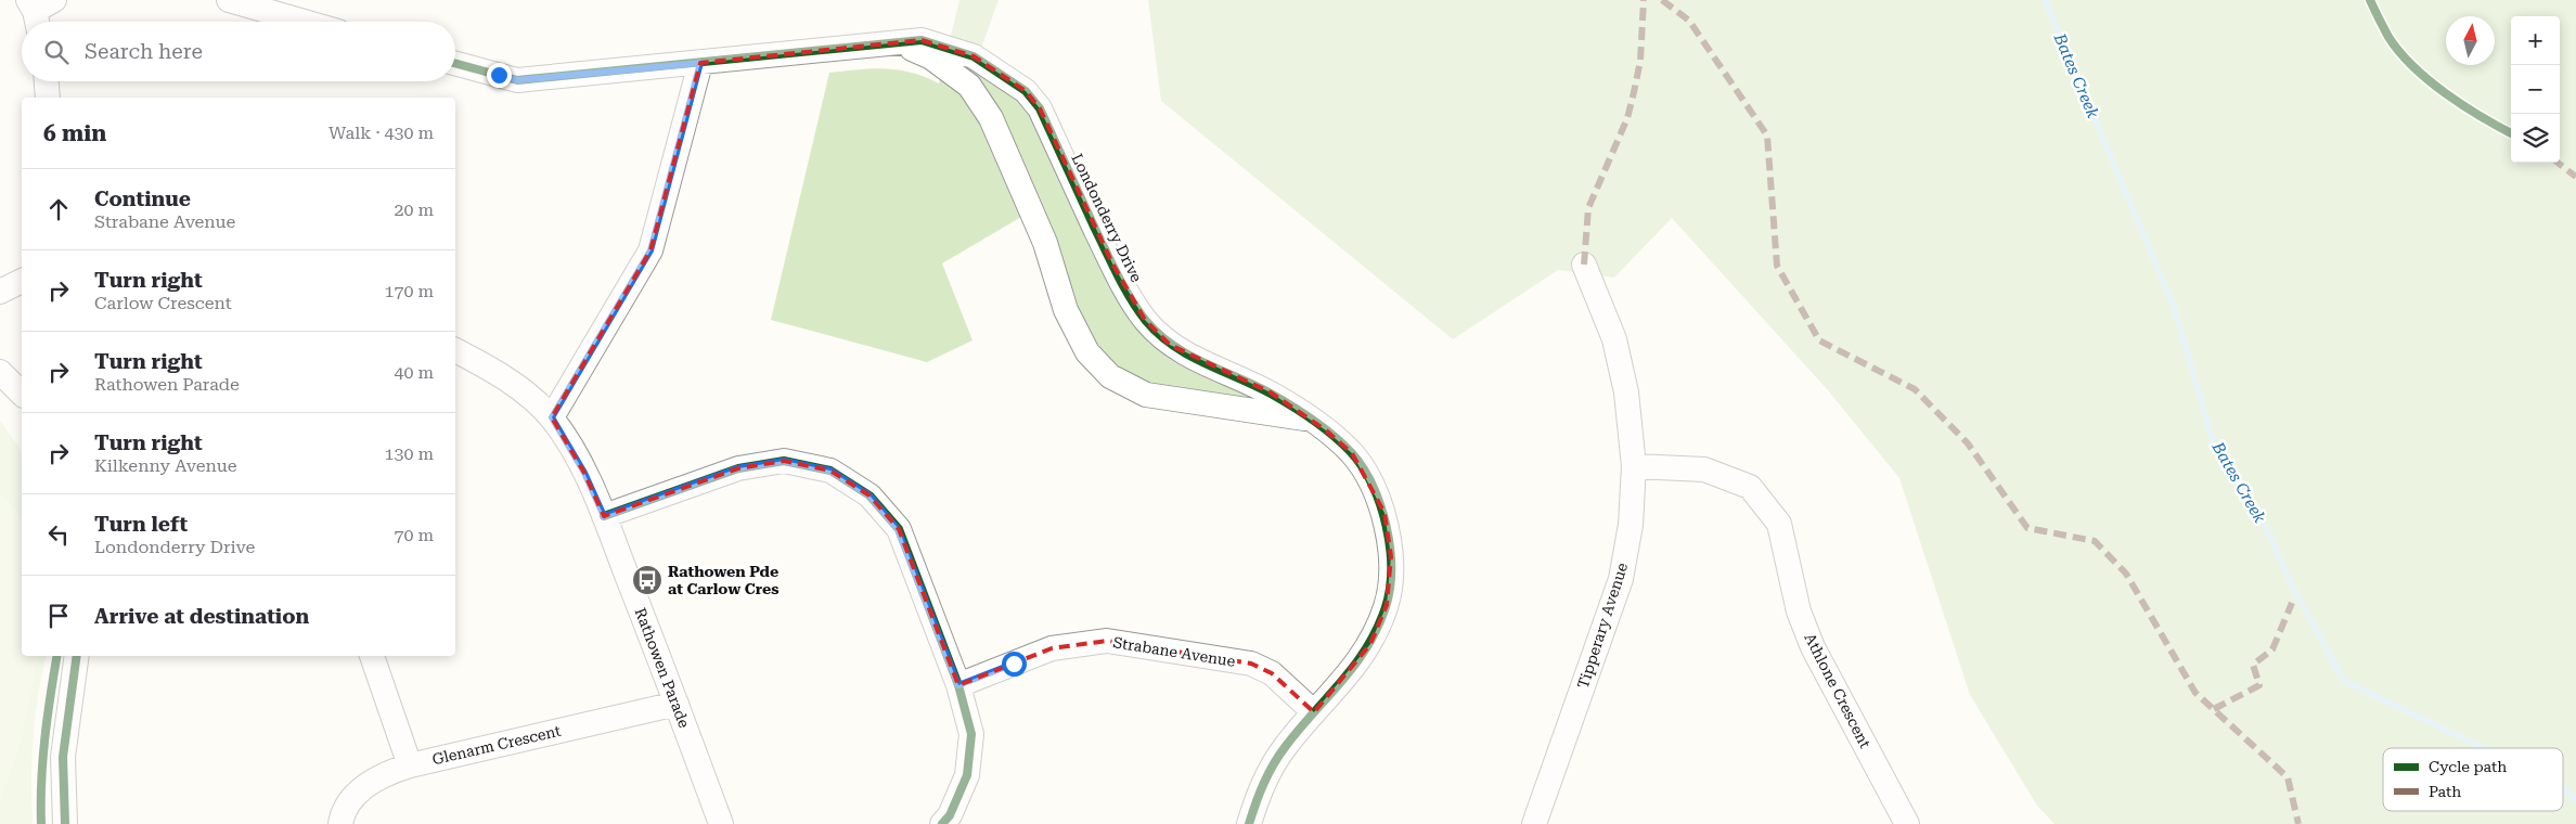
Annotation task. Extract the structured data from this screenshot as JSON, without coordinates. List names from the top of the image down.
{
  "streets": {
    "street": [
      "Londonderry Drive",
      "Tipperary Avenue",
      "Strabane Avenue",
      "Rathowen Parade",
      "Athlone Crescent",
      "Glenarm Crescent"
    ]
  },
  "crossings": [
    ["Londonderry Drive", "Strabane Avenue"],
    ["Tipperary Avenue", "Athlone Crescent"],
    ["Rathowen Parade", "Glenarm Crescent"]
  ],
  "water": ["Bates Creek"],
  "places": {
    "bus stop": ["Rathowen Pde at Carlow Cres"]
  },
  "legend": ["Cycle path", "Path"],
  "north": "top",
  "page": {
    "map_buttons": ["+", "−"],
    "search": "Search here",
    "heading": ["6 min", "Walk · 430 m"],
    "list": [
      ["Continue", "Strabane Avenue", "20 m"],
      ["Turn right", "Carlow Crescent", "170 m"],
      ["Turn right", "Rathowen Parade", "40 m"],
      ["Turn right", "Kilkenny Avenue", "130 m"],
      ["Turn left", "Londonderry Drive", "70 m"],
      "Arrive at destination"
    ]
  }
}
